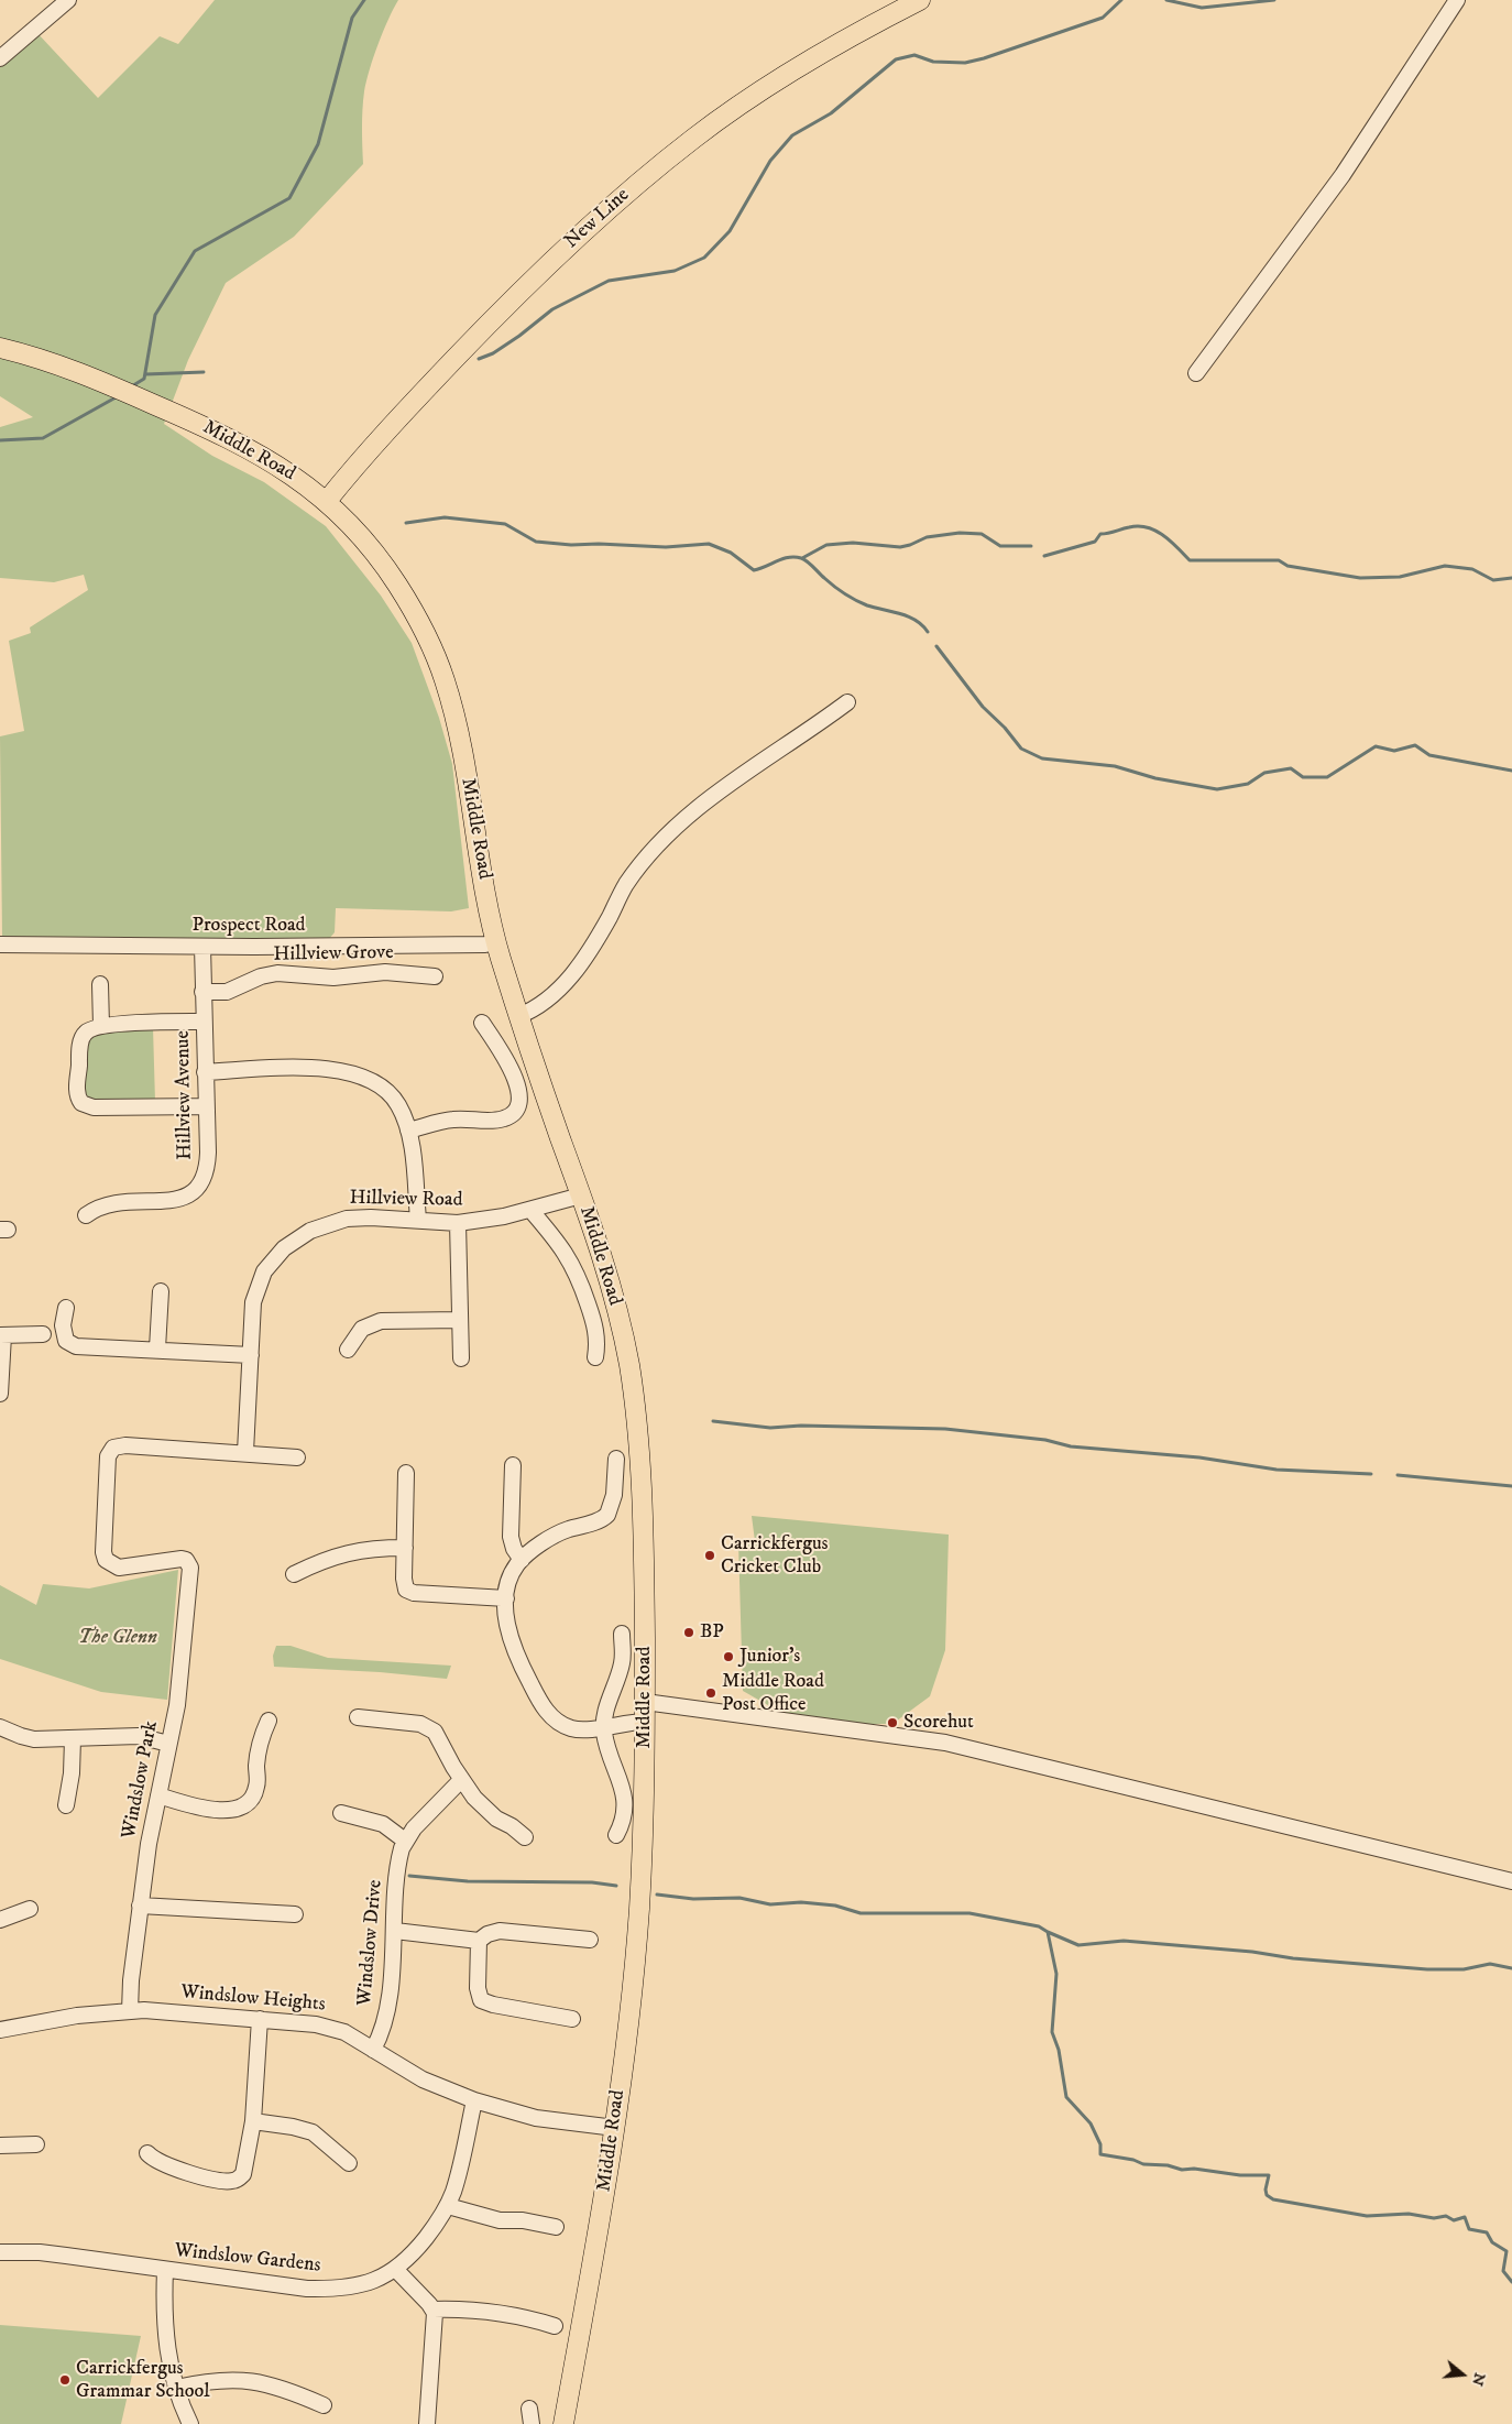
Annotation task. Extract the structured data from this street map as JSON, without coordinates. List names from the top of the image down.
{
  "streets": {
    "main road": ["New Line", "Middle Road"],
    "street": [
      "Prospect Road",
      "Hillview Grove",
      "Hillview Avenue",
      "Hillview Road",
      "Windslow Park",
      "Windslow Drive",
      "Windslow Heights",
      "Windslow Gardens"
    ]
  },
  "crossings": [
    ["New Line", "Middle Road"],
    ["Middle Road", "Prospect Road"],
    ["Middle Road", "Hillview Road"],
    ["Middle Road", "Windslow Heights"],
    ["Prospect Road", "Hillview Avenue"],
    ["Hillview Grove", "Hillview Avenue"],
    ["Hillview Road", "Windslow Park"],
    ["Windslow Park", "Windslow Heights"],
    ["Windslow Drive", "Windslow Heights"],
    ["Windslow Heights", "Windslow Gardens"]
  ],
  "parks": ["The Glenn"],
  "places": [
    "Carrickfergus Cricket Club",
    "BP",
    "Junior's",
    "Middle Road Post Office",
    "Scorehut",
    "Carrickfergus Grammar School"
  ],
  "north": "right"
}
